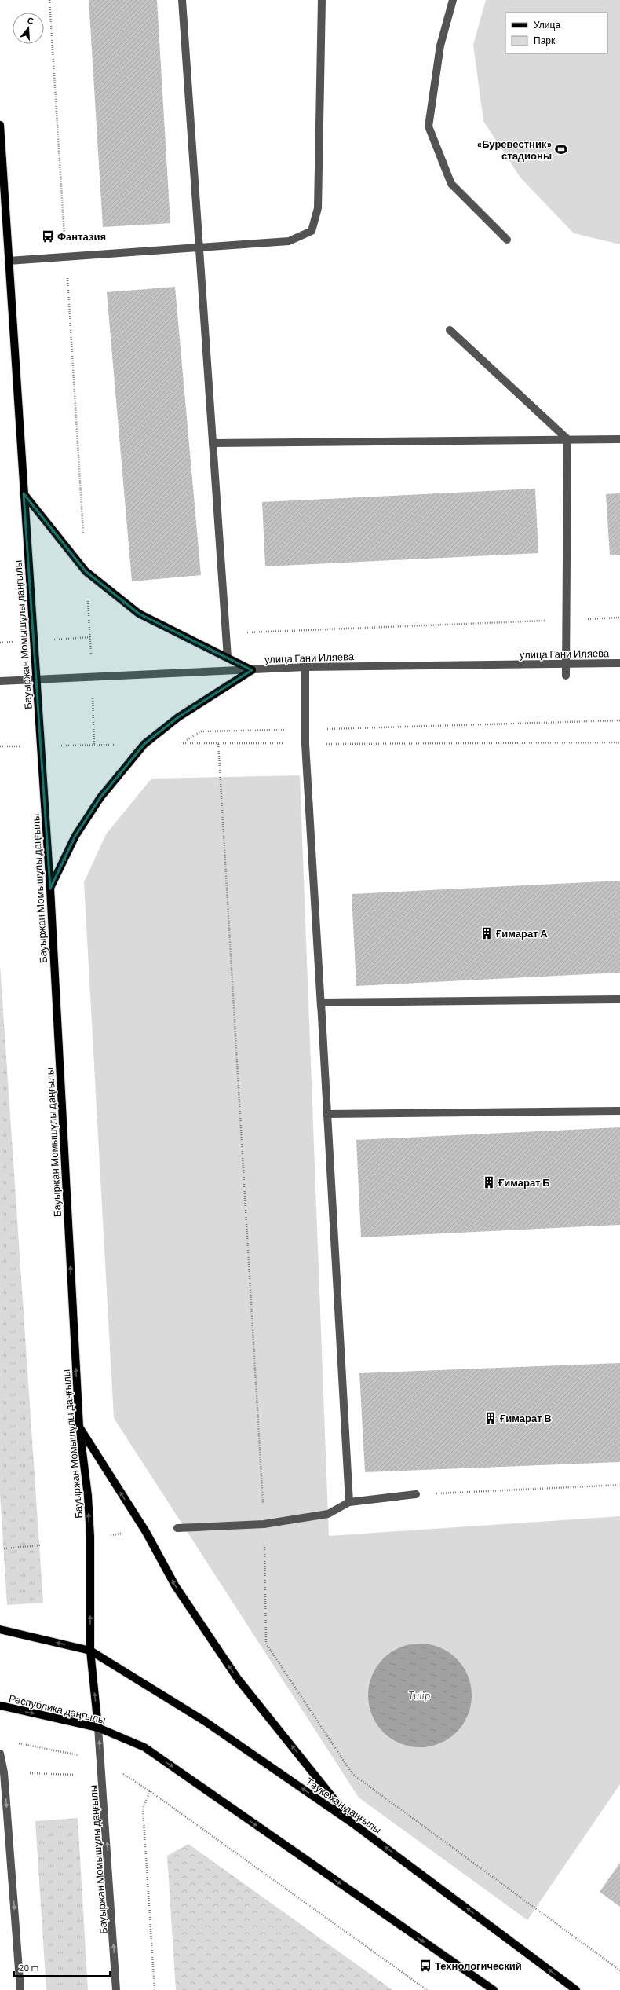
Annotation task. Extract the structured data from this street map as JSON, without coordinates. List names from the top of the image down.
{
  "streets": {
    "main road": ["Бауыржан Момышұлы даңғылы", "Республика даңғылы", "Тәуке хан даңғылы"],
    "street": ["улица Гани Иляева"]
  },
  "crossings": [
    ["Бауыржан Момышұлы даңғылы", "улица Гани Иляева"],
    ["Бауыржан Момышұлы даңғылы", "Республика даңғылы"],
    ["Бауыржан Момышұлы даңғылы", "Тәуке хан даңғылы"]
  ],
  "one_way": ["Бауыржан Момышұлы даңғылы", "Республика даңғылы"],
  "water": ["Tulip"],
  "places": {
    "sports": ["«Буревестник» стадионы"],
    "bus stop": ["Фантазия", "Технологический"],
    "building": ["Ғимарат А", "Ғимарат Б", "Ғимарат В"]
  },
  "legend": ["Улица", "Парк"],
  "scale_bar": "20 m",
  "north": "top"
}
